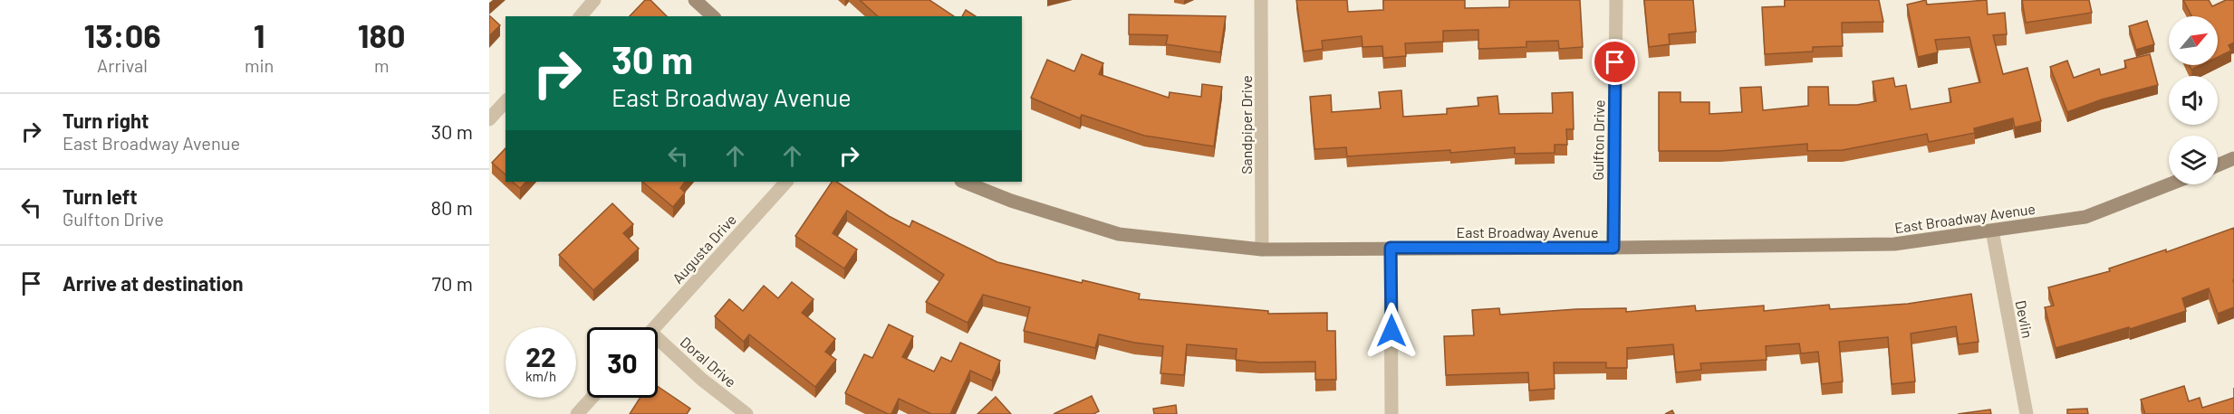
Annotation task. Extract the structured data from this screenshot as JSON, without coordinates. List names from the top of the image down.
{
  "streets": {
    "street": [
      "Sandpiper Drive",
      "Gulfton Drive",
      "East Broadway Avenue",
      "Augusta Drive",
      "Devlin",
      "Doral Drive"
    ]
  },
  "crossings": [
    ["Sandpiper Drive", "East Broadway Avenue"],
    ["Gulfton Drive", "East Broadway Avenue"],
    ["East Broadway Avenue", "Devlin"]
  ],
  "north": "top right",
  "page": {
    "eta": [
      "13:06",
      "Arrival",
      "1",
      "min",
      "180",
      "m"
    ],
    "turn": ["30 m", "East Broadway Avenue"],
    "list": [
      {
        "name": "Turn right",
        "note": "East Broadway Avenue",
        "value": "30 m"
      },
      {
        "name": "Turn left",
        "note": "Gulfton Drive",
        "value": "80 m"
      },
      {
        "name": "Arrive at destination",
        "value": "70 m"
      }
    ],
    "speed": "22 km/h",
    "limit": "30"
  }
}
